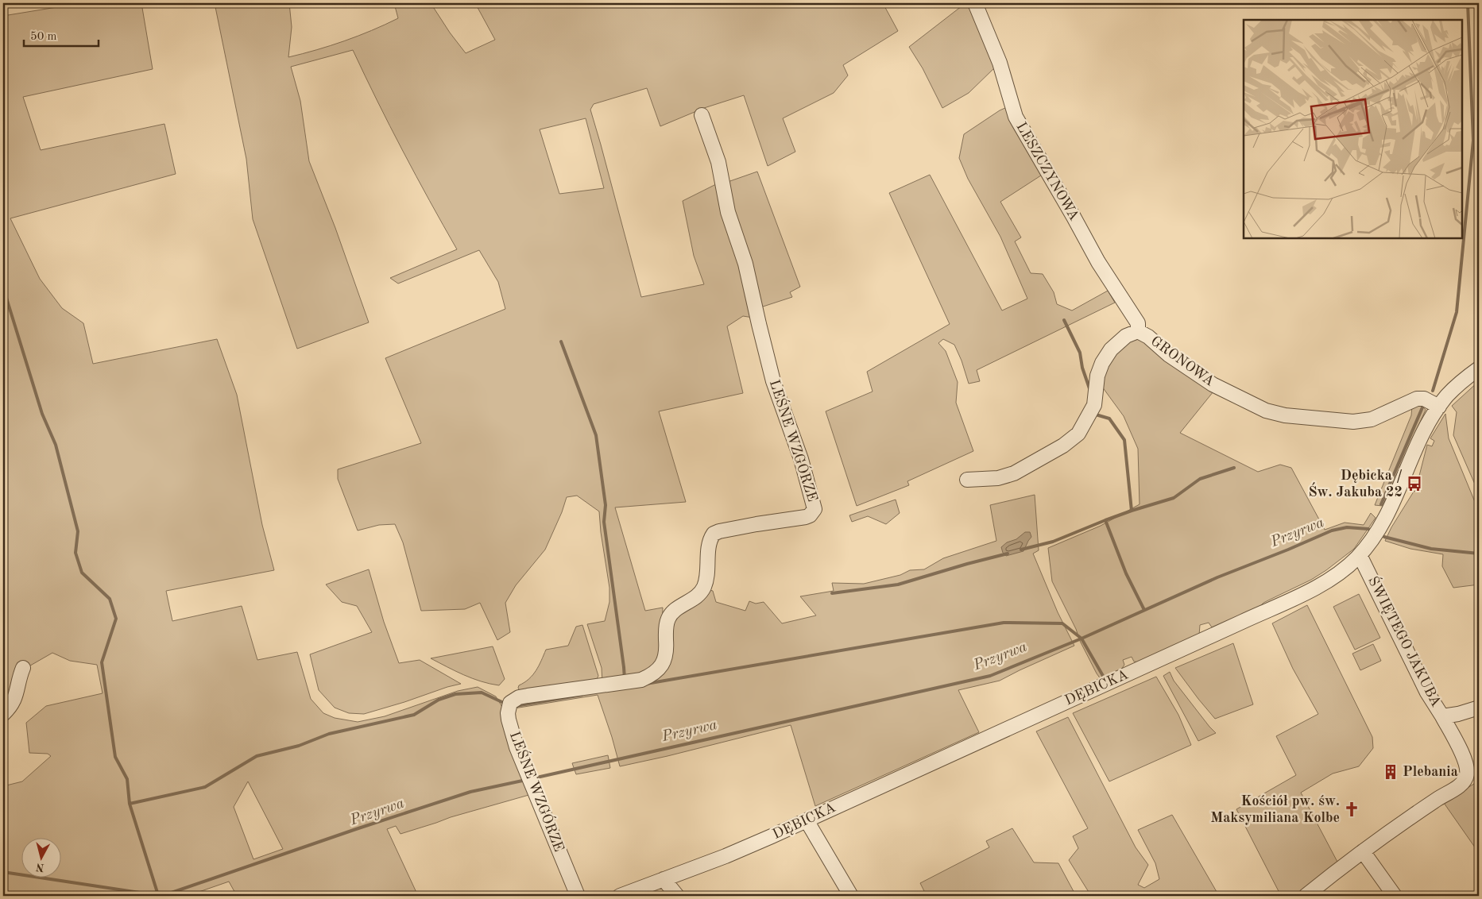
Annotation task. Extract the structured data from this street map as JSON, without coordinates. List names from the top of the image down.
{
  "streets": {
    "street": [
      "LESZCZYNOWA",
      "GRONOWA",
      "LEŚNE WZGÓRZE",
      "ŚWIĘTEGO JAKUBA",
      "DĘBICKA"
    ]
  },
  "crossings": [
    ["LESZCZYNOWA", "GRONOWA"],
    ["GRONOWA", "DĘBICKA"],
    ["ŚWIĘTEGO JAKUBA", "DĘBICKA"]
  ],
  "water": ["Przyrwa"],
  "places": {
    "bus stop": ["Dębicka / Św. Jakuba 22"],
    "building": ["Plebania"],
    "church": ["Kościół pw. św. Maksymiliana Kolbe"]
  },
  "scale_bar": "50 m",
  "north": "bottom"
}
